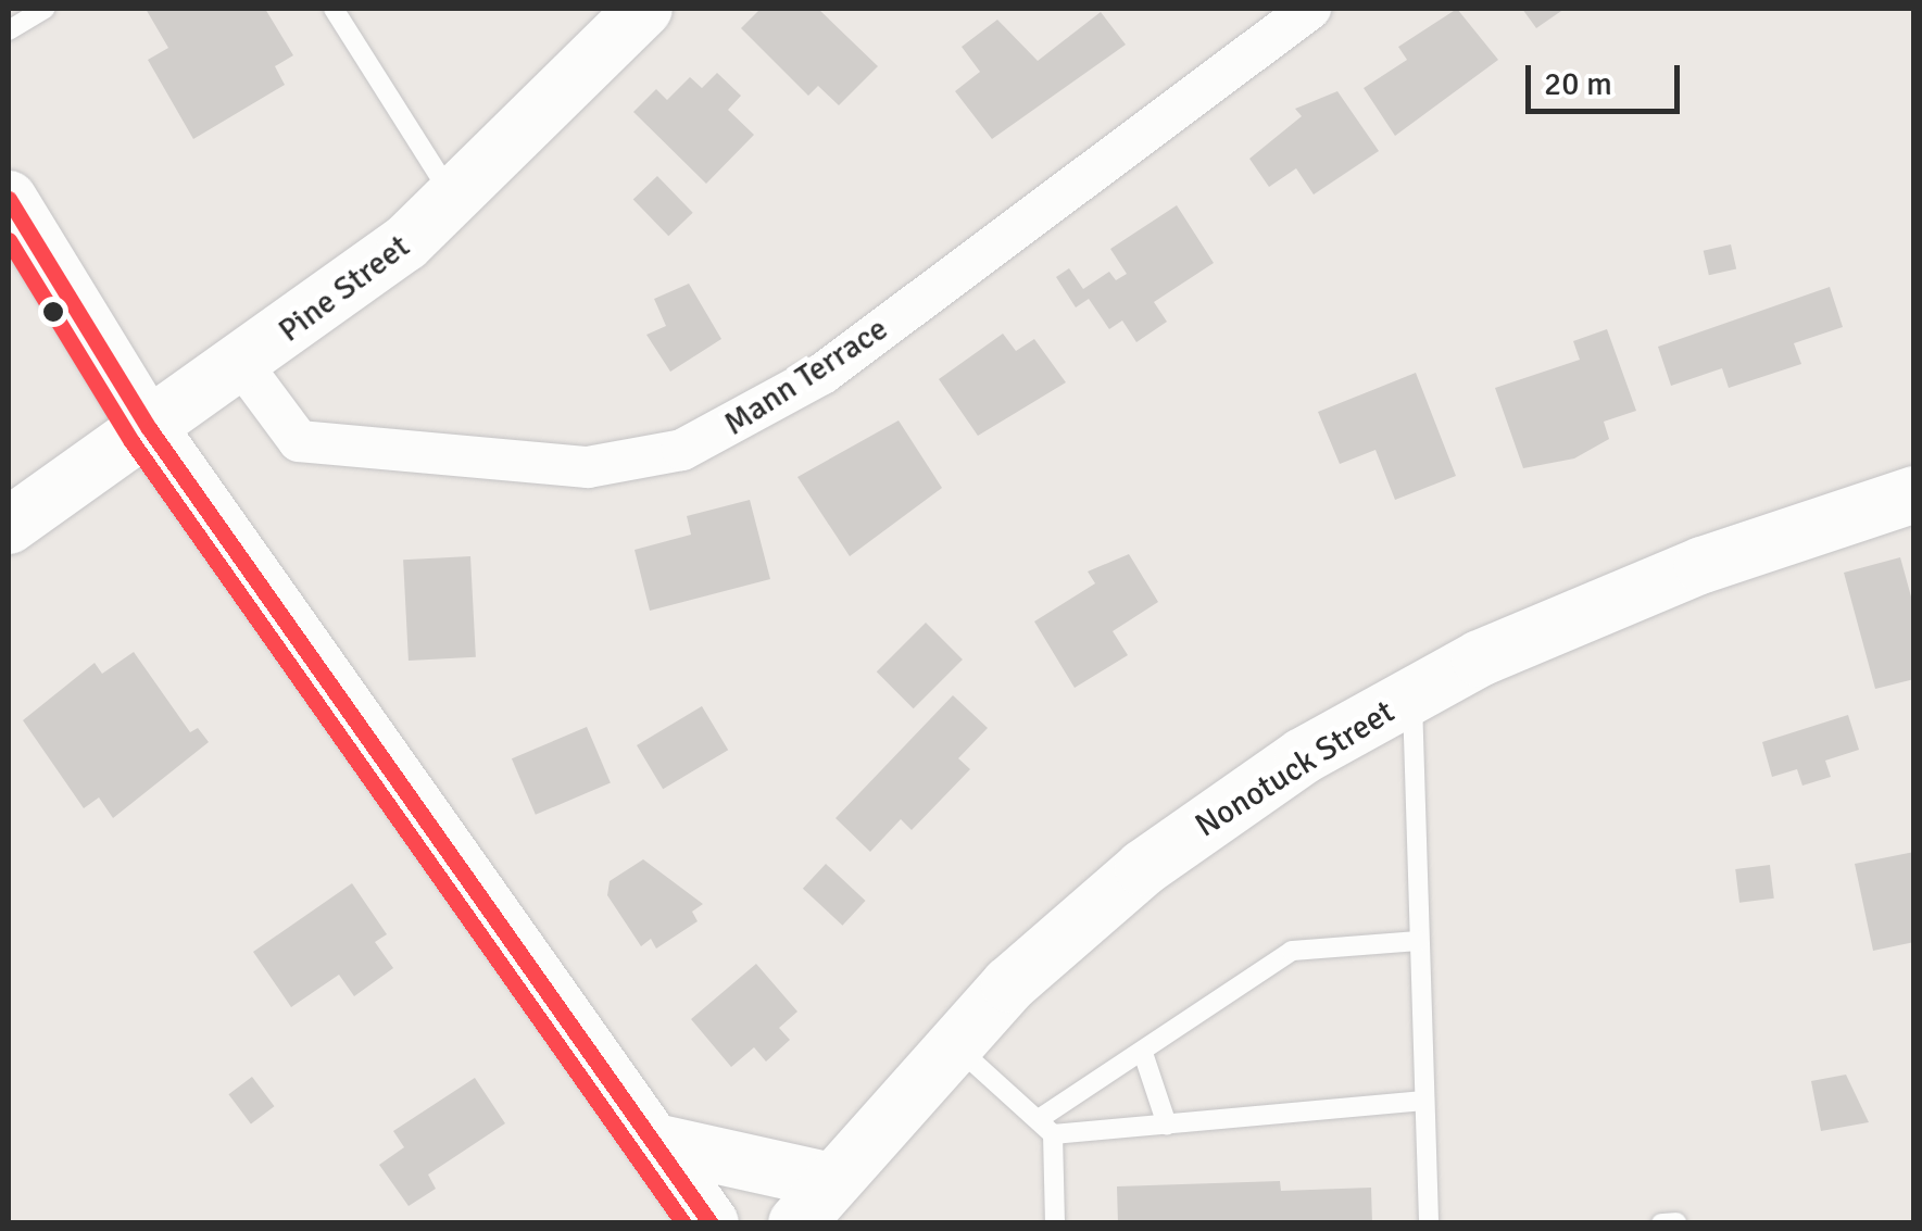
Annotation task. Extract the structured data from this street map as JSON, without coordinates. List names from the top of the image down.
{
  "streets": {
    "main road": ["Pine Street", "Nonotuck Street"],
    "street": ["Mann Terrace"]
  },
  "crossings": [
    ["Pine Street", "Mann Terrace"]
  ],
  "scale_bar": "20 m"
}
